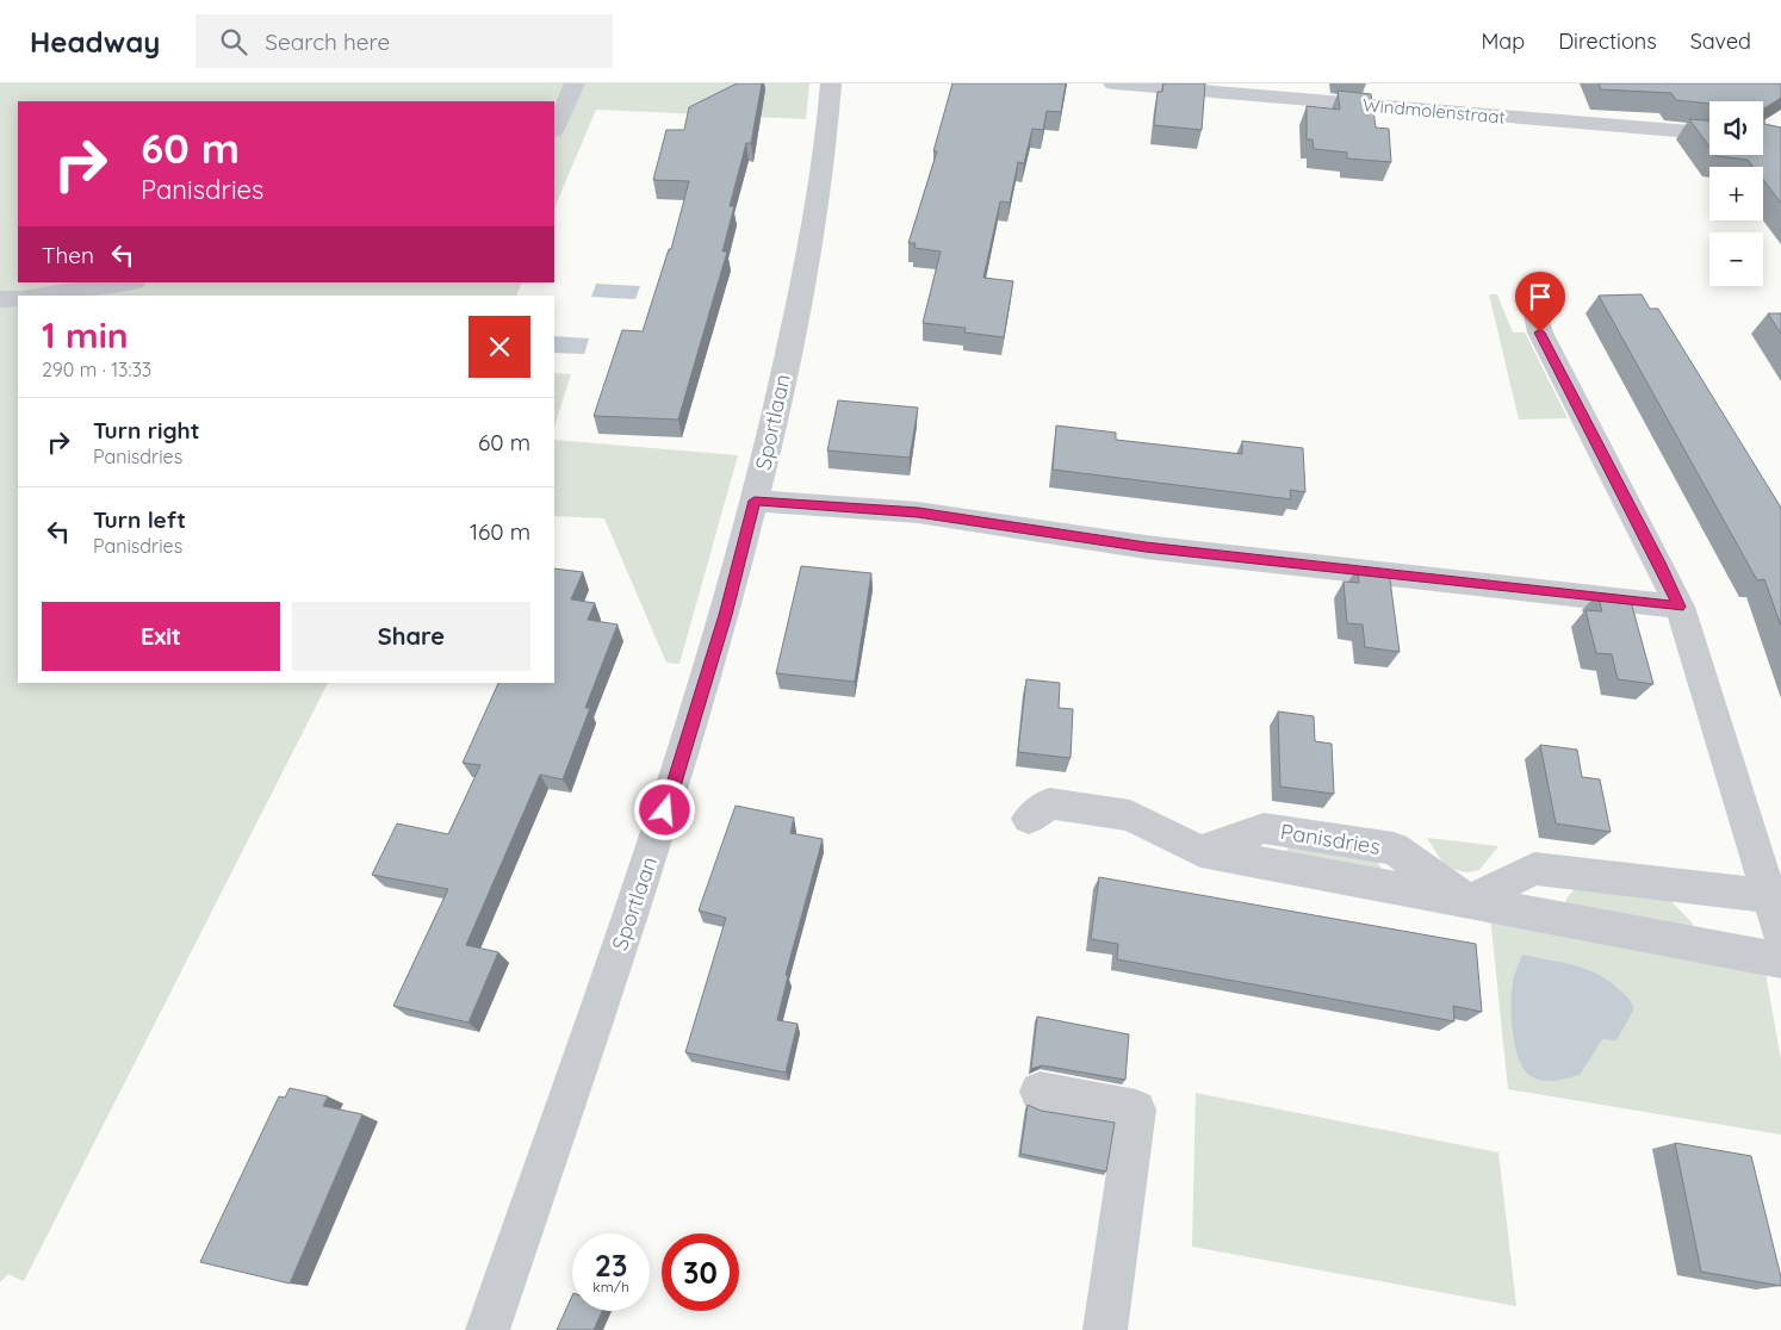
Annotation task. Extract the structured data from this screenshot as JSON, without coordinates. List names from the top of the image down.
{
  "streets": {
    "street": ["Windmolenstraat", "Sportlaan"]
  },
  "page": {
    "header": "Headway",
    "search": "Search here",
    "nav": ["Map", "Directions", "Saved"],
    "map_buttons": ["+", "−"],
    "turn": ["60 m", "Panisdries"],
    "then": "Then",
    "heading": ["1 min", "290 m · 13:33"],
    "list": [
      {
        "name": "Turn right",
        "note": "Panisdries",
        "value": "60 m"
      },
      {
        "name": "Turn left",
        "note": "Panisdries",
        "value": "160 m"
      }
    ],
    "buttons": ["Exit", "Share"],
    "speed": "23 km/h",
    "limit": "30"
  }
}
